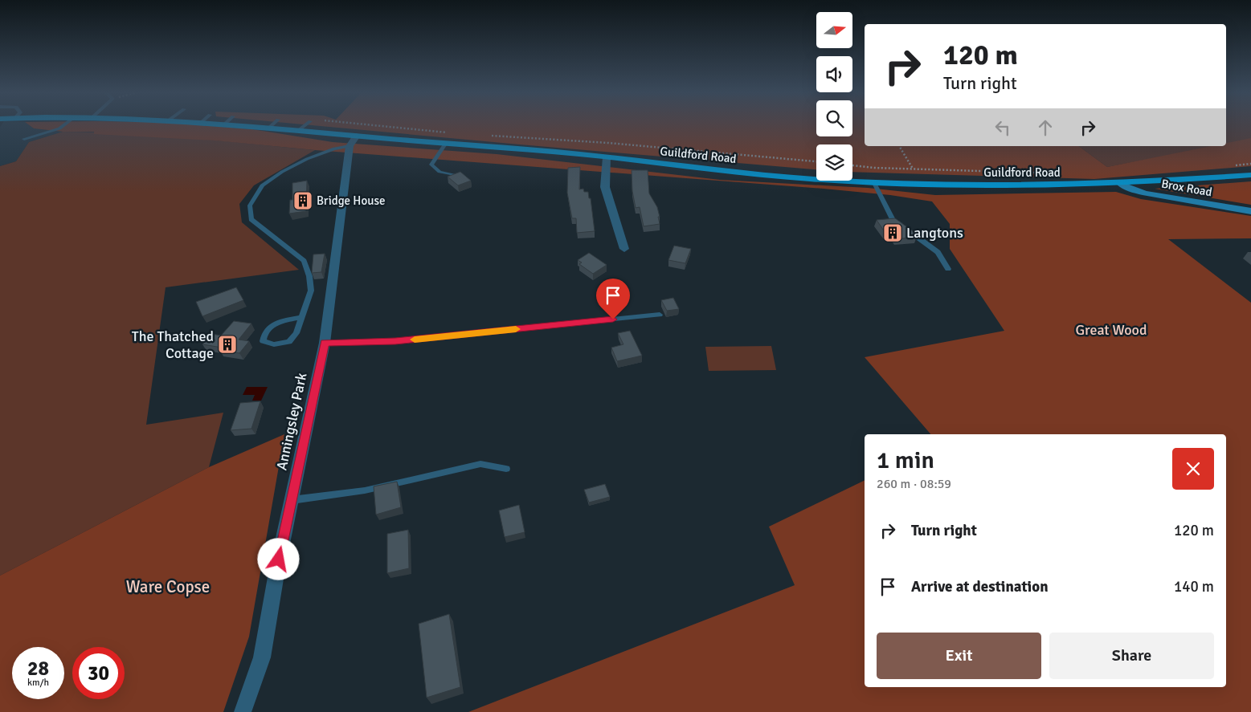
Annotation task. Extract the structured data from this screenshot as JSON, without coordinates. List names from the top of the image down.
{
  "streets": {
    "main road": ["Guildford Road"],
    "street": ["Brox Road", "Anningsley Park"]
  },
  "crossings": [
    ["Guildford Road", "Brox Road"],
    ["Guildford Road", "Anningsley Park"]
  ],
  "parks": ["Great Wood", "Ware Copse"],
  "places": {
    "building": ["Bridge House", "Langtons", "The Thatched Cottage"]
  },
  "north": "right",
  "page": {
    "turn": ["120 m", "Turn right"],
    "heading": ["1 min", "260 m · 08:59"],
    "list": [
      {
        "name": "Turn right",
        "value": "120 m"
      },
      {
        "name": "Arrive at destination",
        "value": "140 m"
      }
    ],
    "buttons": ["Exit", "Share"],
    "speed": "28 km/h",
    "limit": "30"
  }
}
